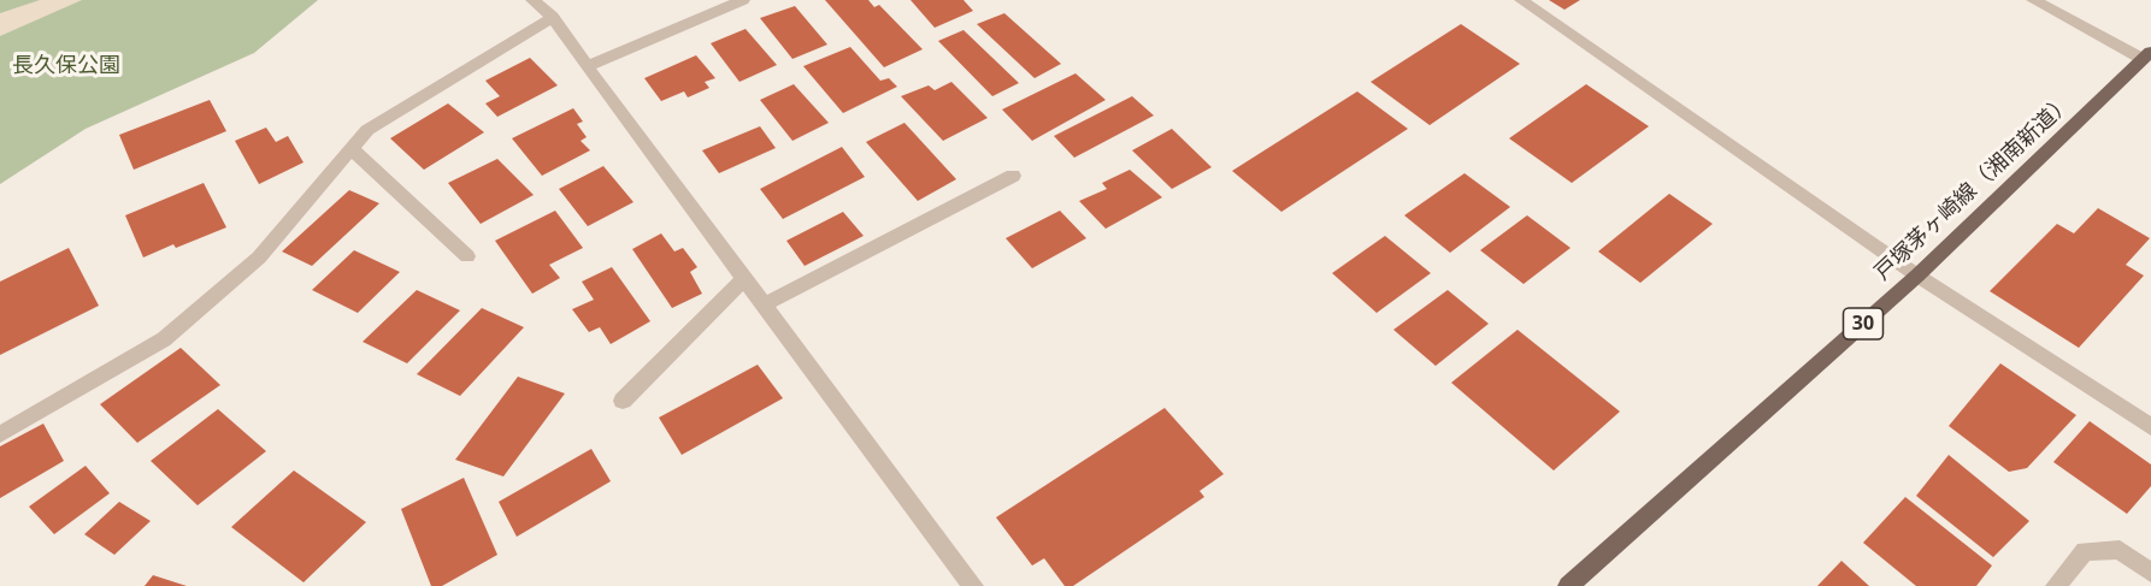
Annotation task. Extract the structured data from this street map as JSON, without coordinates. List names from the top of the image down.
{
  "streets": {
    "main road": ["戸塚茅ヶ崎線（湘南新道）", "30"]
  },
  "parks": ["長久保公園"]
}
